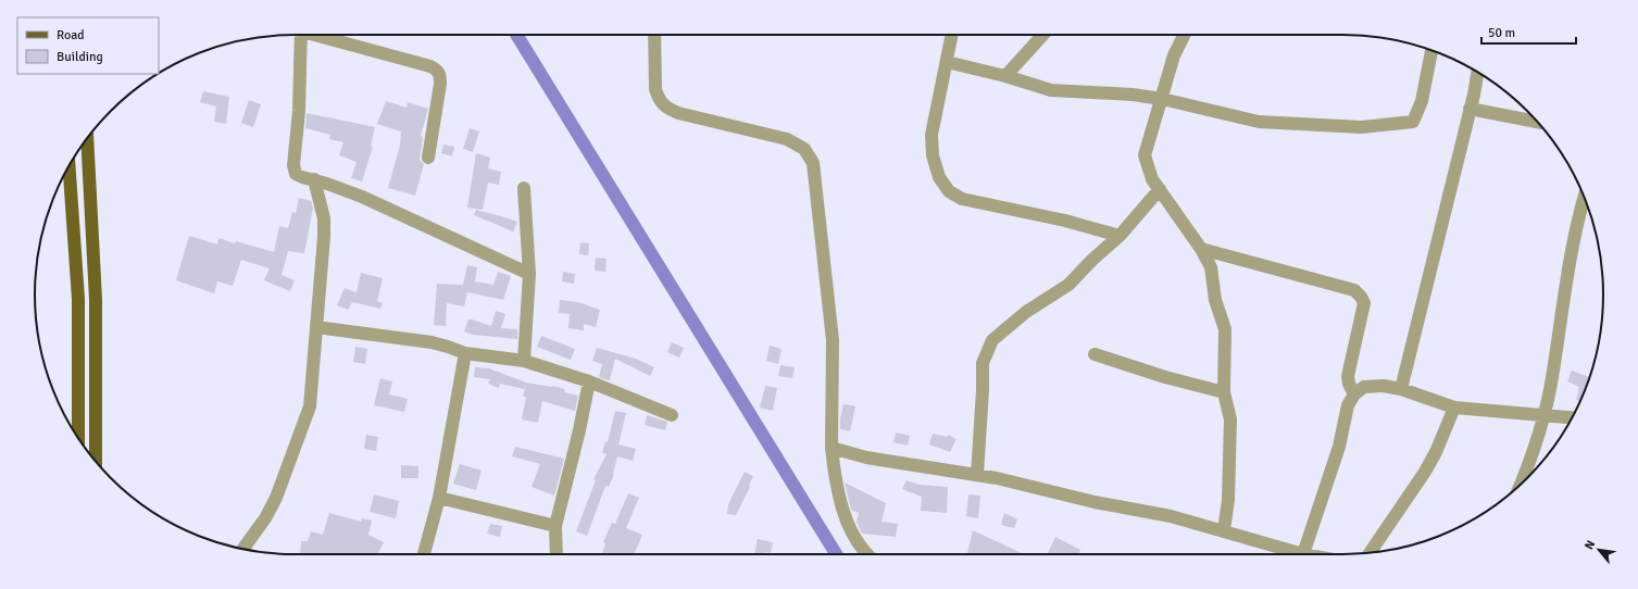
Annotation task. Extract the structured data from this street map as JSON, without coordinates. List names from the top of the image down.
{
  "legend": ["Road", "Building"],
  "scale_bar": "50 m",
  "north": "top left"
}
